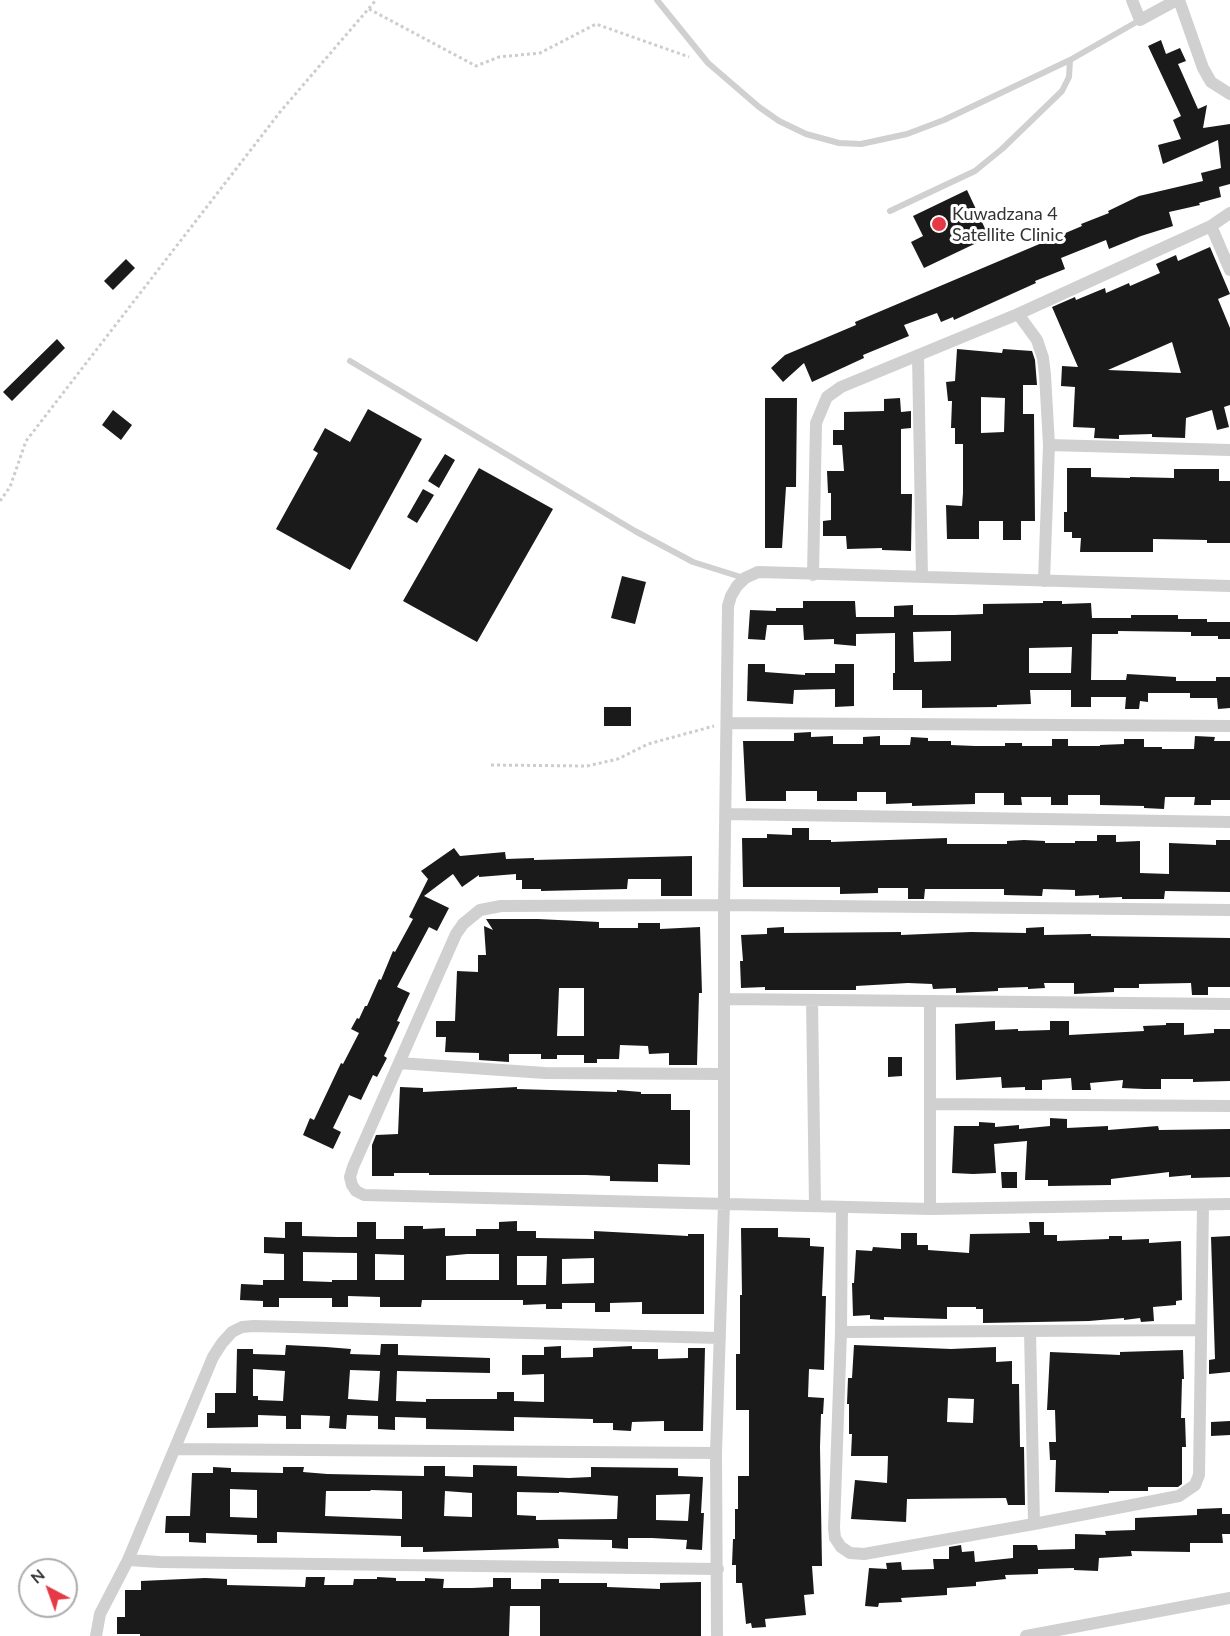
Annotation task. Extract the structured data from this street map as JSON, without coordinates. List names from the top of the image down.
{
  "places": ["Kuwadzana 4 Satellite Clinic"],
  "north": "top left"
}
